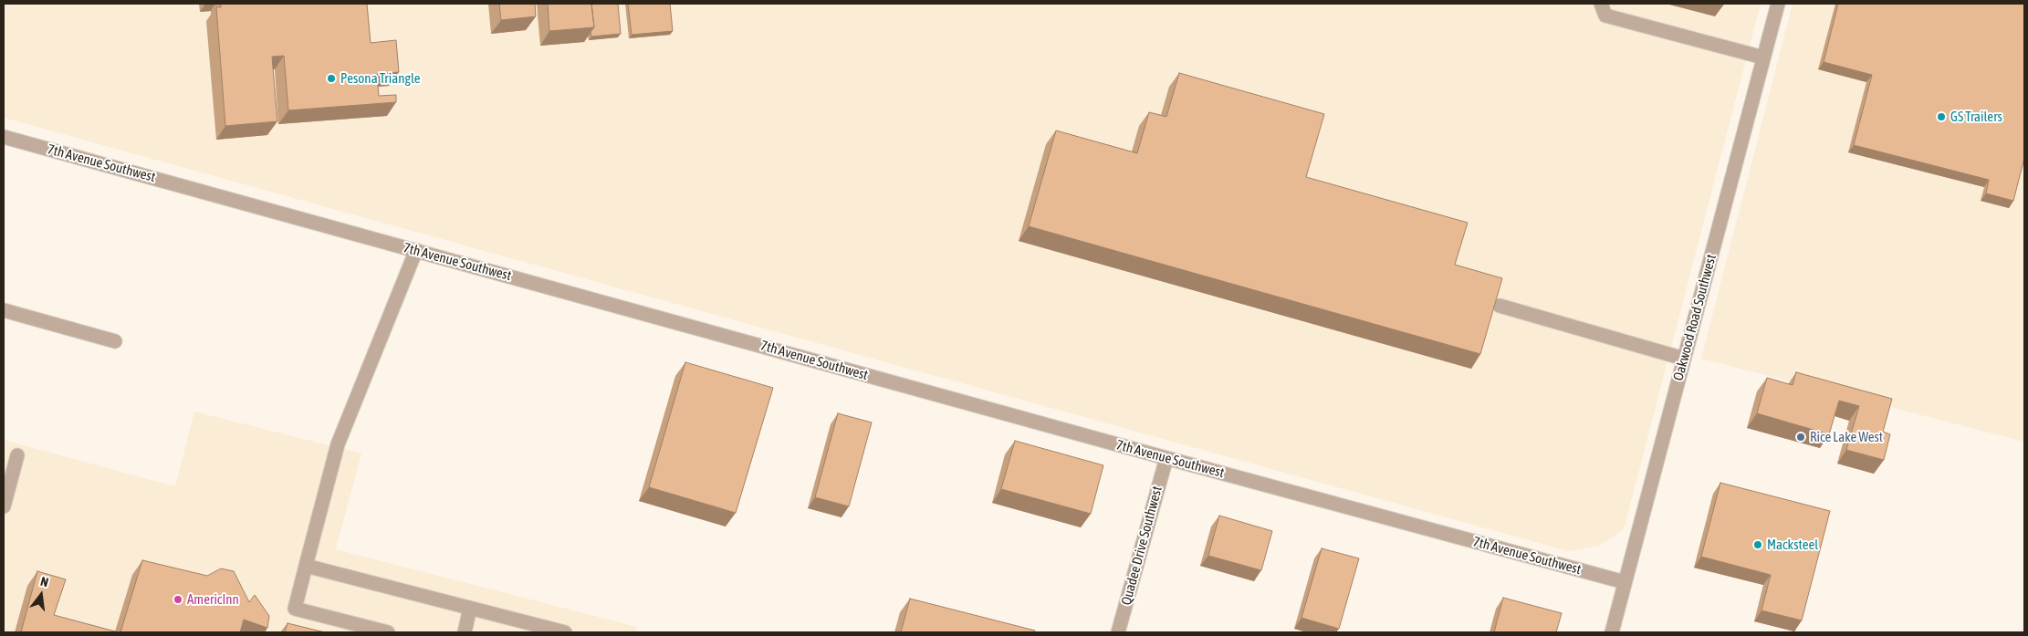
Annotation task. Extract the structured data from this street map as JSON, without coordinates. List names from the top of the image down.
{
  "streets": {
    "street": ["7th Avenue Southwest", "Oakwood Road Southwest", "Quadee Drive Southwest"]
  },
  "crossings": [
    ["7th Avenue Southwest", "Oakwood Road Southwest"],
    ["7th Avenue Southwest", "Quadee Drive Southwest"]
  ],
  "places": [
    "Pesona Triangle",
    "GS Trailers",
    "Rice Lake West",
    "Macksteel",
    "AmericInn"
  ],
  "north": "top"
}
